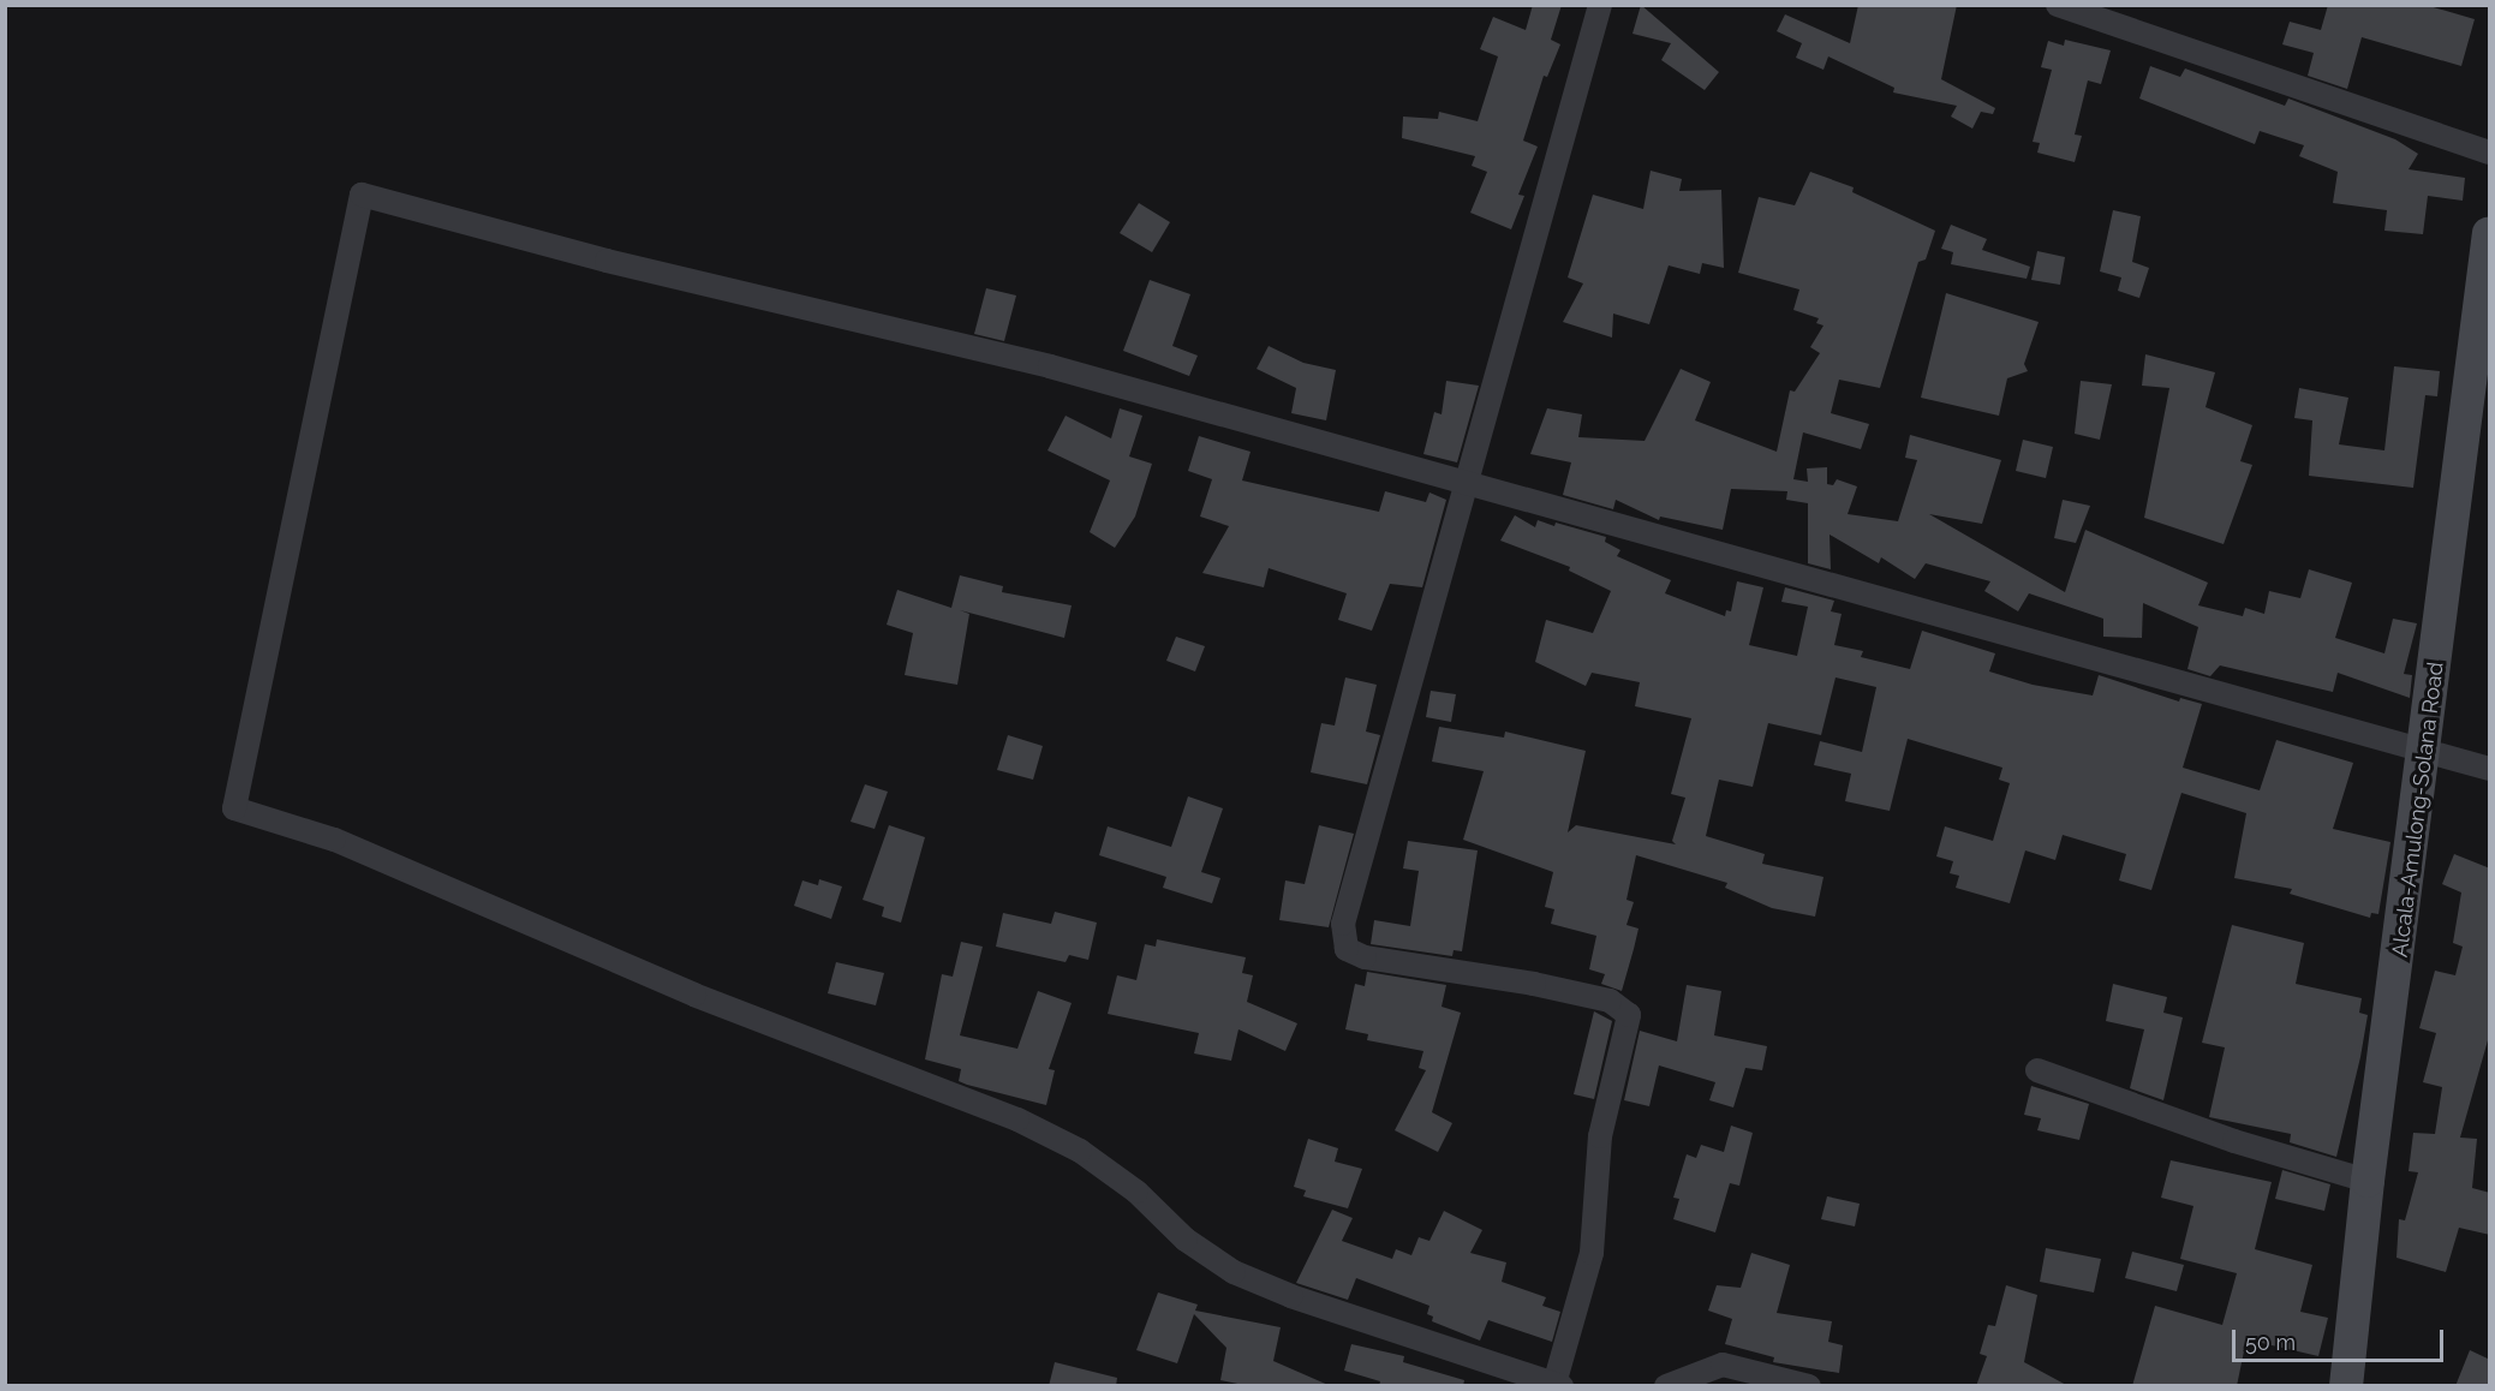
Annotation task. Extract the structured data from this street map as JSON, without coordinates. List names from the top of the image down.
{
  "streets": {
    "main road": ["Alcala-Amulong-Solana Road"]
  },
  "scale_bar": "50 m"
}
